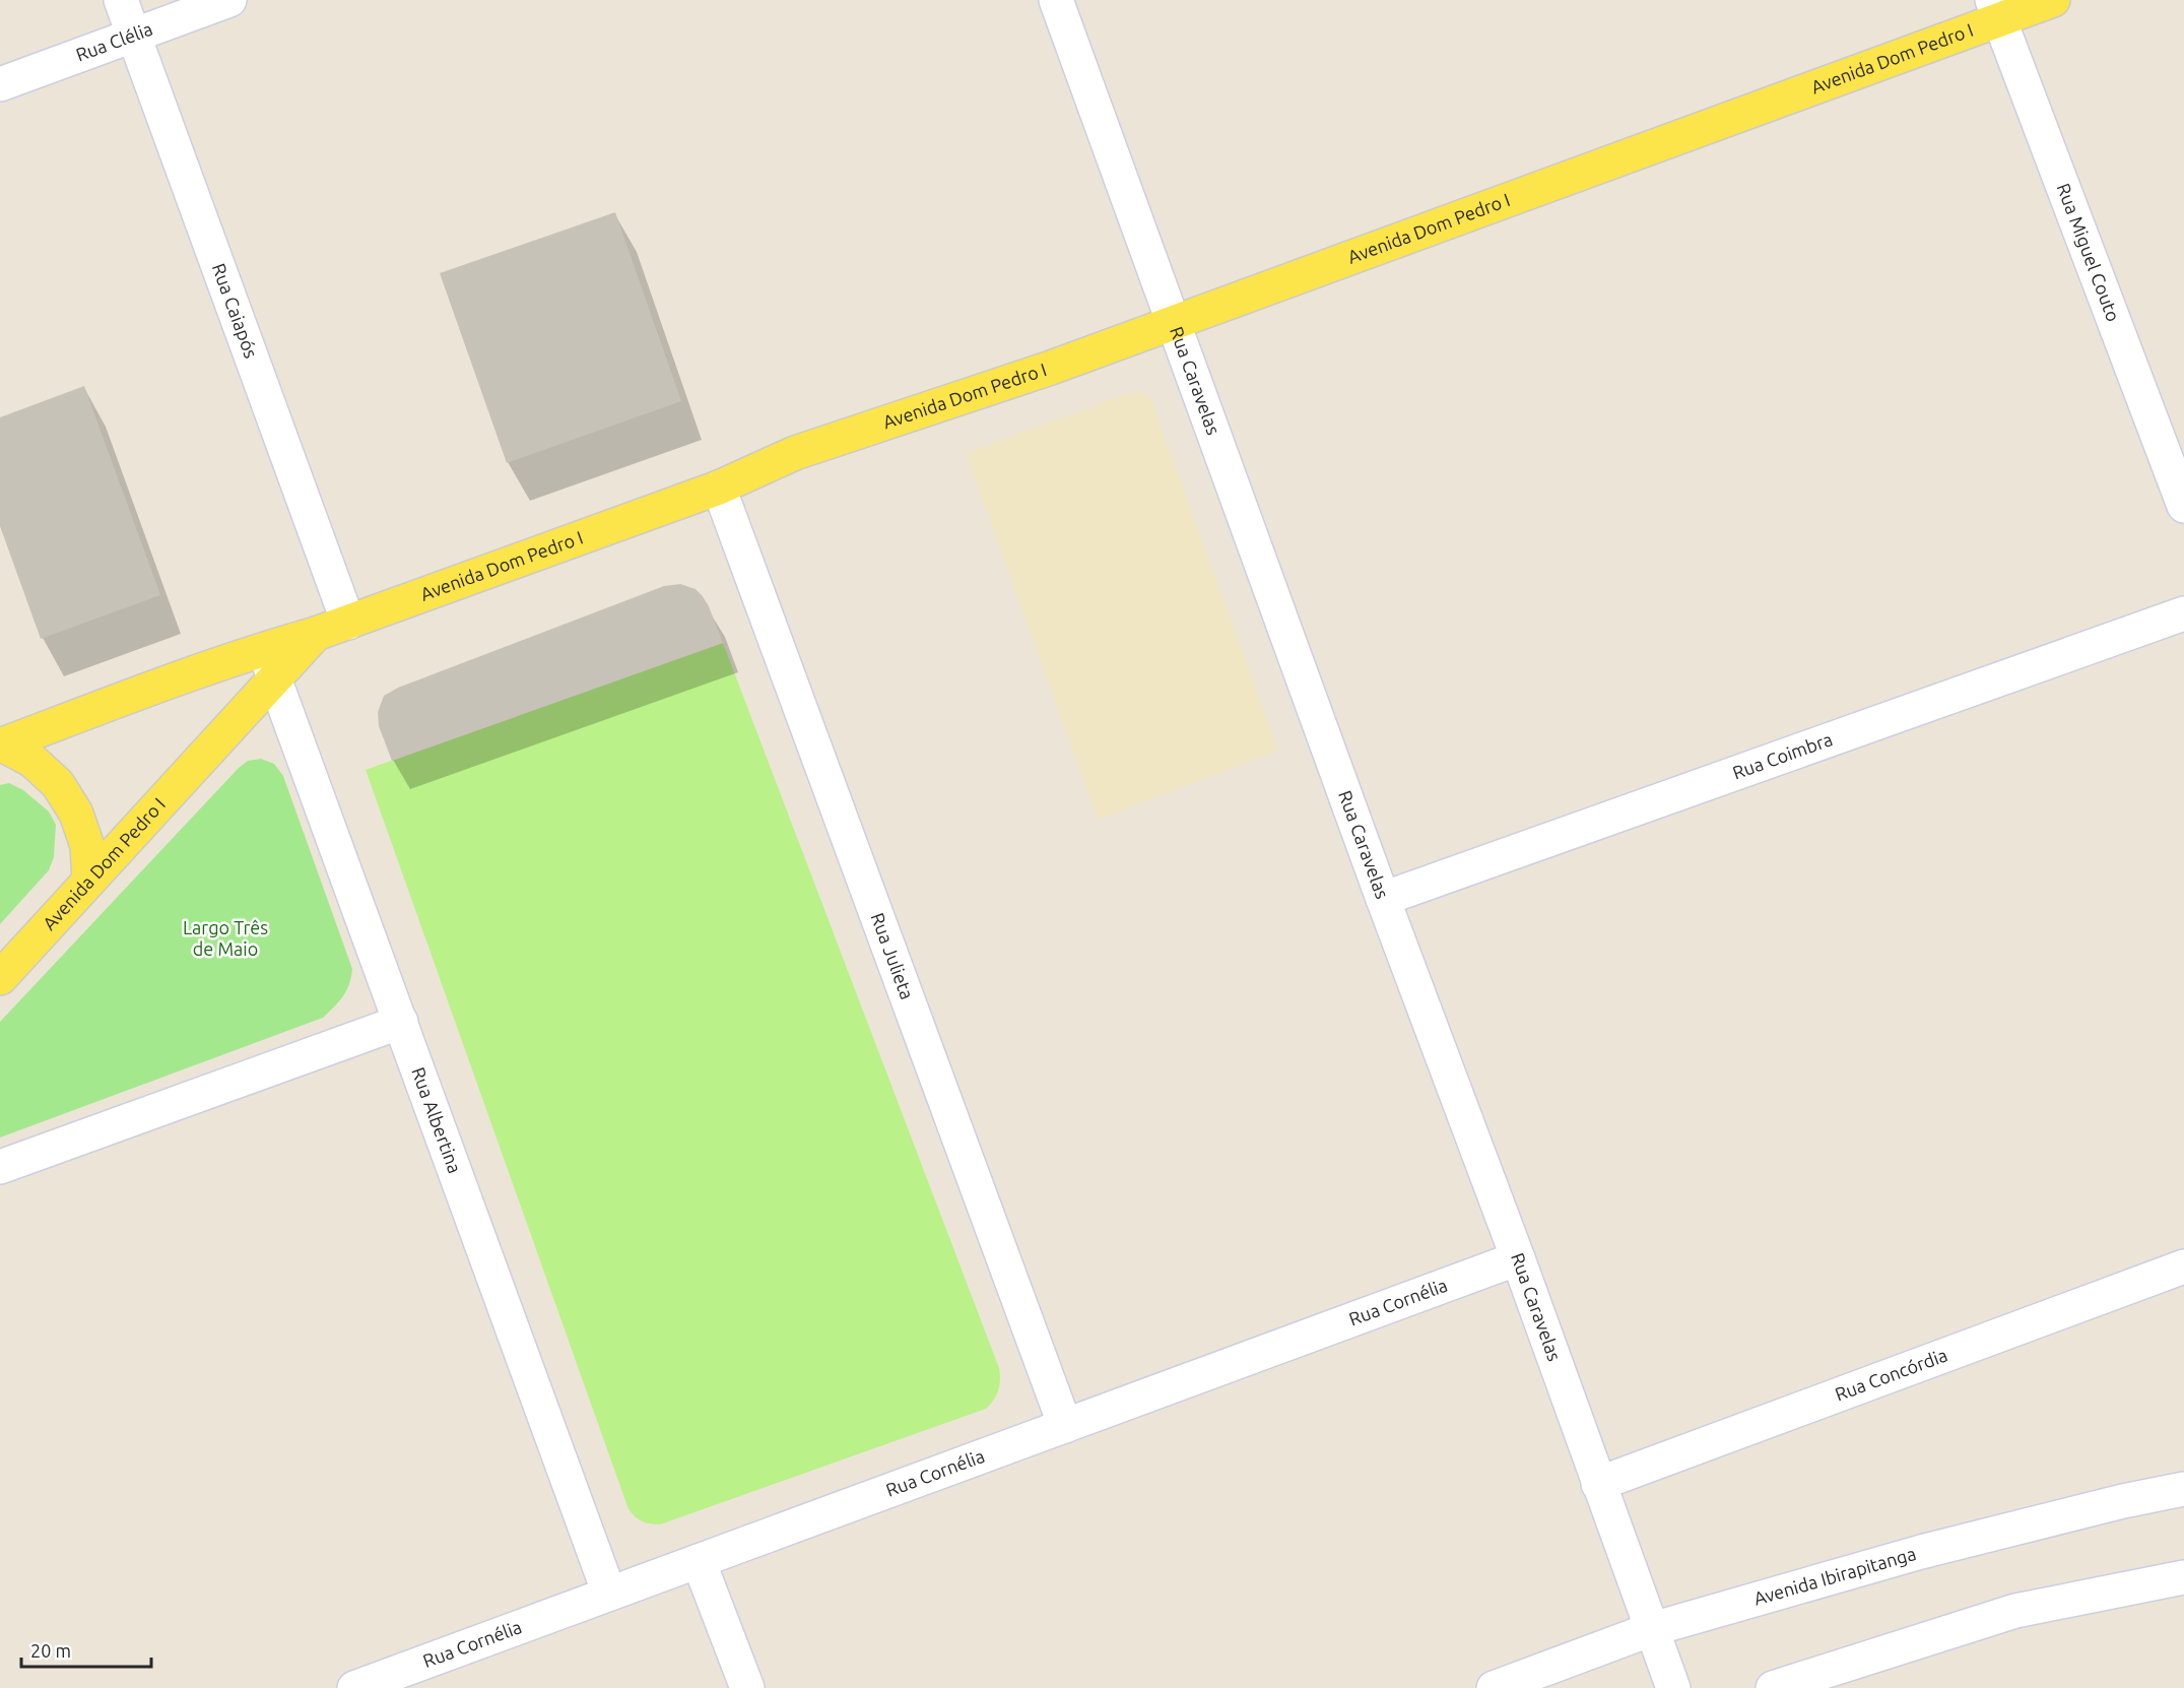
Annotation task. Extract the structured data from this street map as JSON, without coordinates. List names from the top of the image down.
{
  "streets": {
    "main road": ["Avenida Dom Pedro I"],
    "street": [
      "Rua Clélia",
      "Rua Miguel Couto",
      "Rua Caiapós",
      "Rua Caravelas",
      "Rua Coimbra",
      "Rua Julieta",
      "Rua Albertina",
      "Rua Cornélia",
      "Rua Concórdia",
      "Avenida Ibirapitanga"
    ]
  },
  "crossings": [
    ["Rua Clélia", "Rua Caiapós"],
    ["Avenida Dom Pedro I", "Rua Miguel Couto"],
    ["Avenida Dom Pedro I", "Rua Caiapós"],
    ["Avenida Dom Pedro I", "Rua Caravelas"],
    ["Avenida Dom Pedro I", "Rua Julieta"],
    ["Avenida Dom Pedro I", "Rua Albertina"],
    ["Rua Caravelas", "Rua Coimbra"],
    ["Rua Caravelas", "Rua Cornélia"],
    ["Rua Caravelas", "Rua Concórdia"],
    ["Rua Caravelas", "Avenida Ibirapitanga"],
    ["Rua Julieta", "Rua Cornélia"],
    ["Rua Albertina", "Rua Cornélia"]
  ],
  "parks": ["Largo Três de Maio"],
  "scale_bar": "20 m"
}
